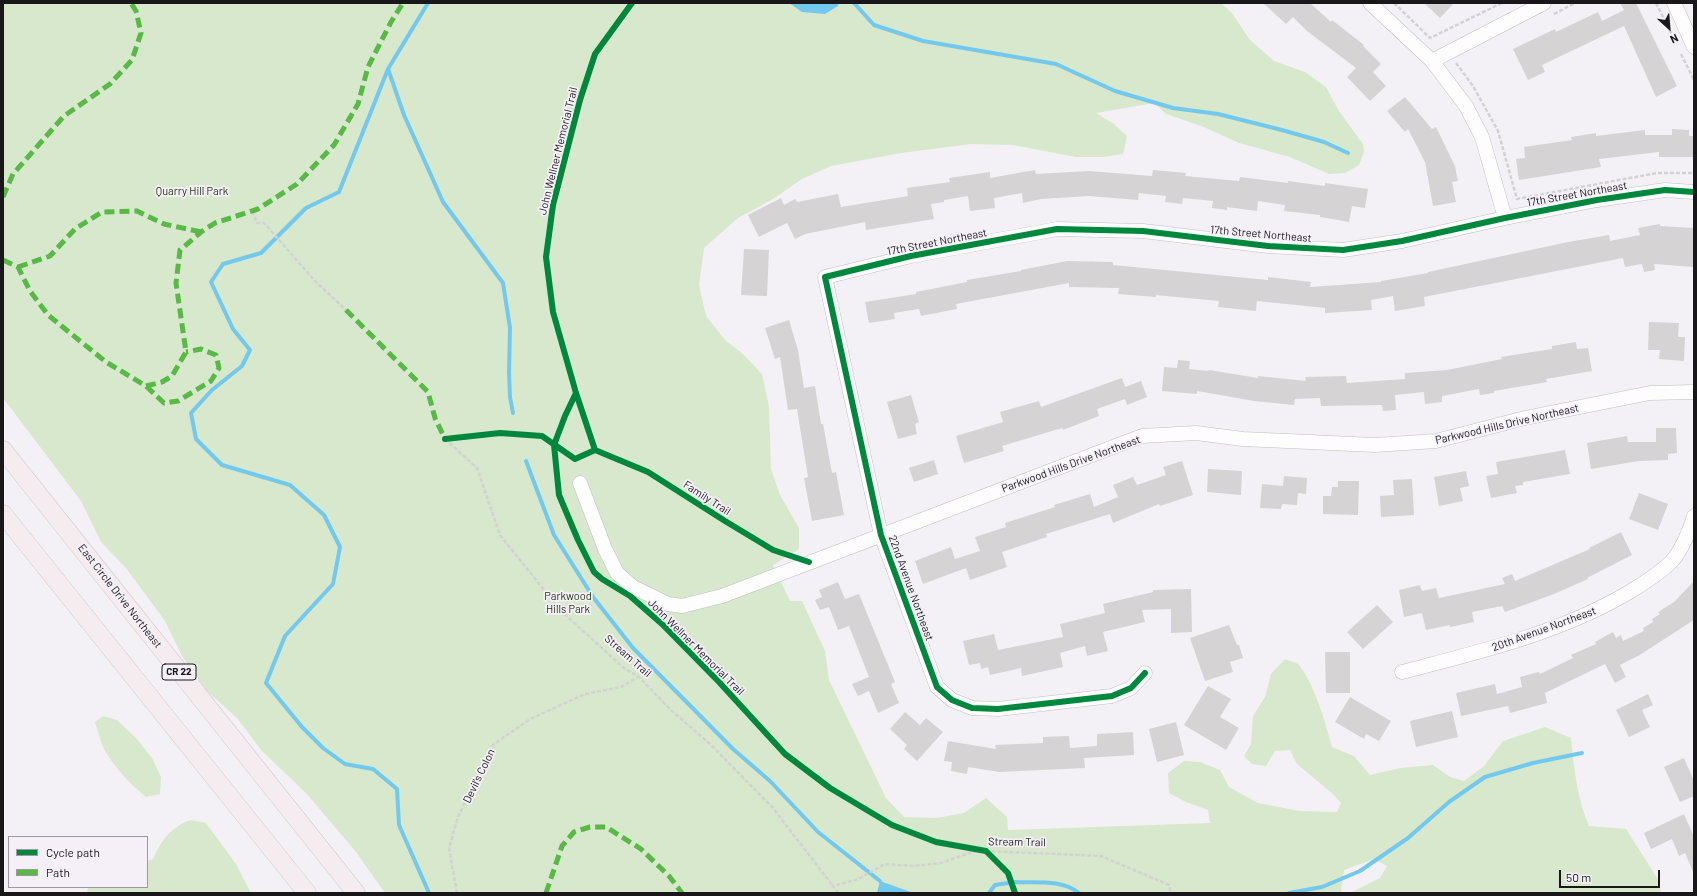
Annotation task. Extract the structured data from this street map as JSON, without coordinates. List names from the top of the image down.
{
  "streets": {
    "main road": ["East Circle Drive Northeast", "CR 22"],
    "street": [
      "17th Street Northeast",
      "Parkwood Hills Drive Northeast",
      "22nd Avenue Northeast",
      "20th Avenue Northeast"
    ],
    "path": ["Stream Trail", "Devil's Colon"],
    "cycle path": ["John Wellner Memorial Trail", "Family Trail"]
  },
  "crossings": [
    ["17th Street Northeast", "22nd Avenue Northeast"],
    ["Parkwood Hills Drive Northeast", "22nd Avenue Northeast"],
    ["Stream Trail", "Devil's Colon"]
  ],
  "parks": ["Quarry Hill Park", "Parkwood Hills Park"],
  "legend": ["Cycle path", "Path"],
  "scale_bar": "50 m",
  "north": "bottom right"
}
